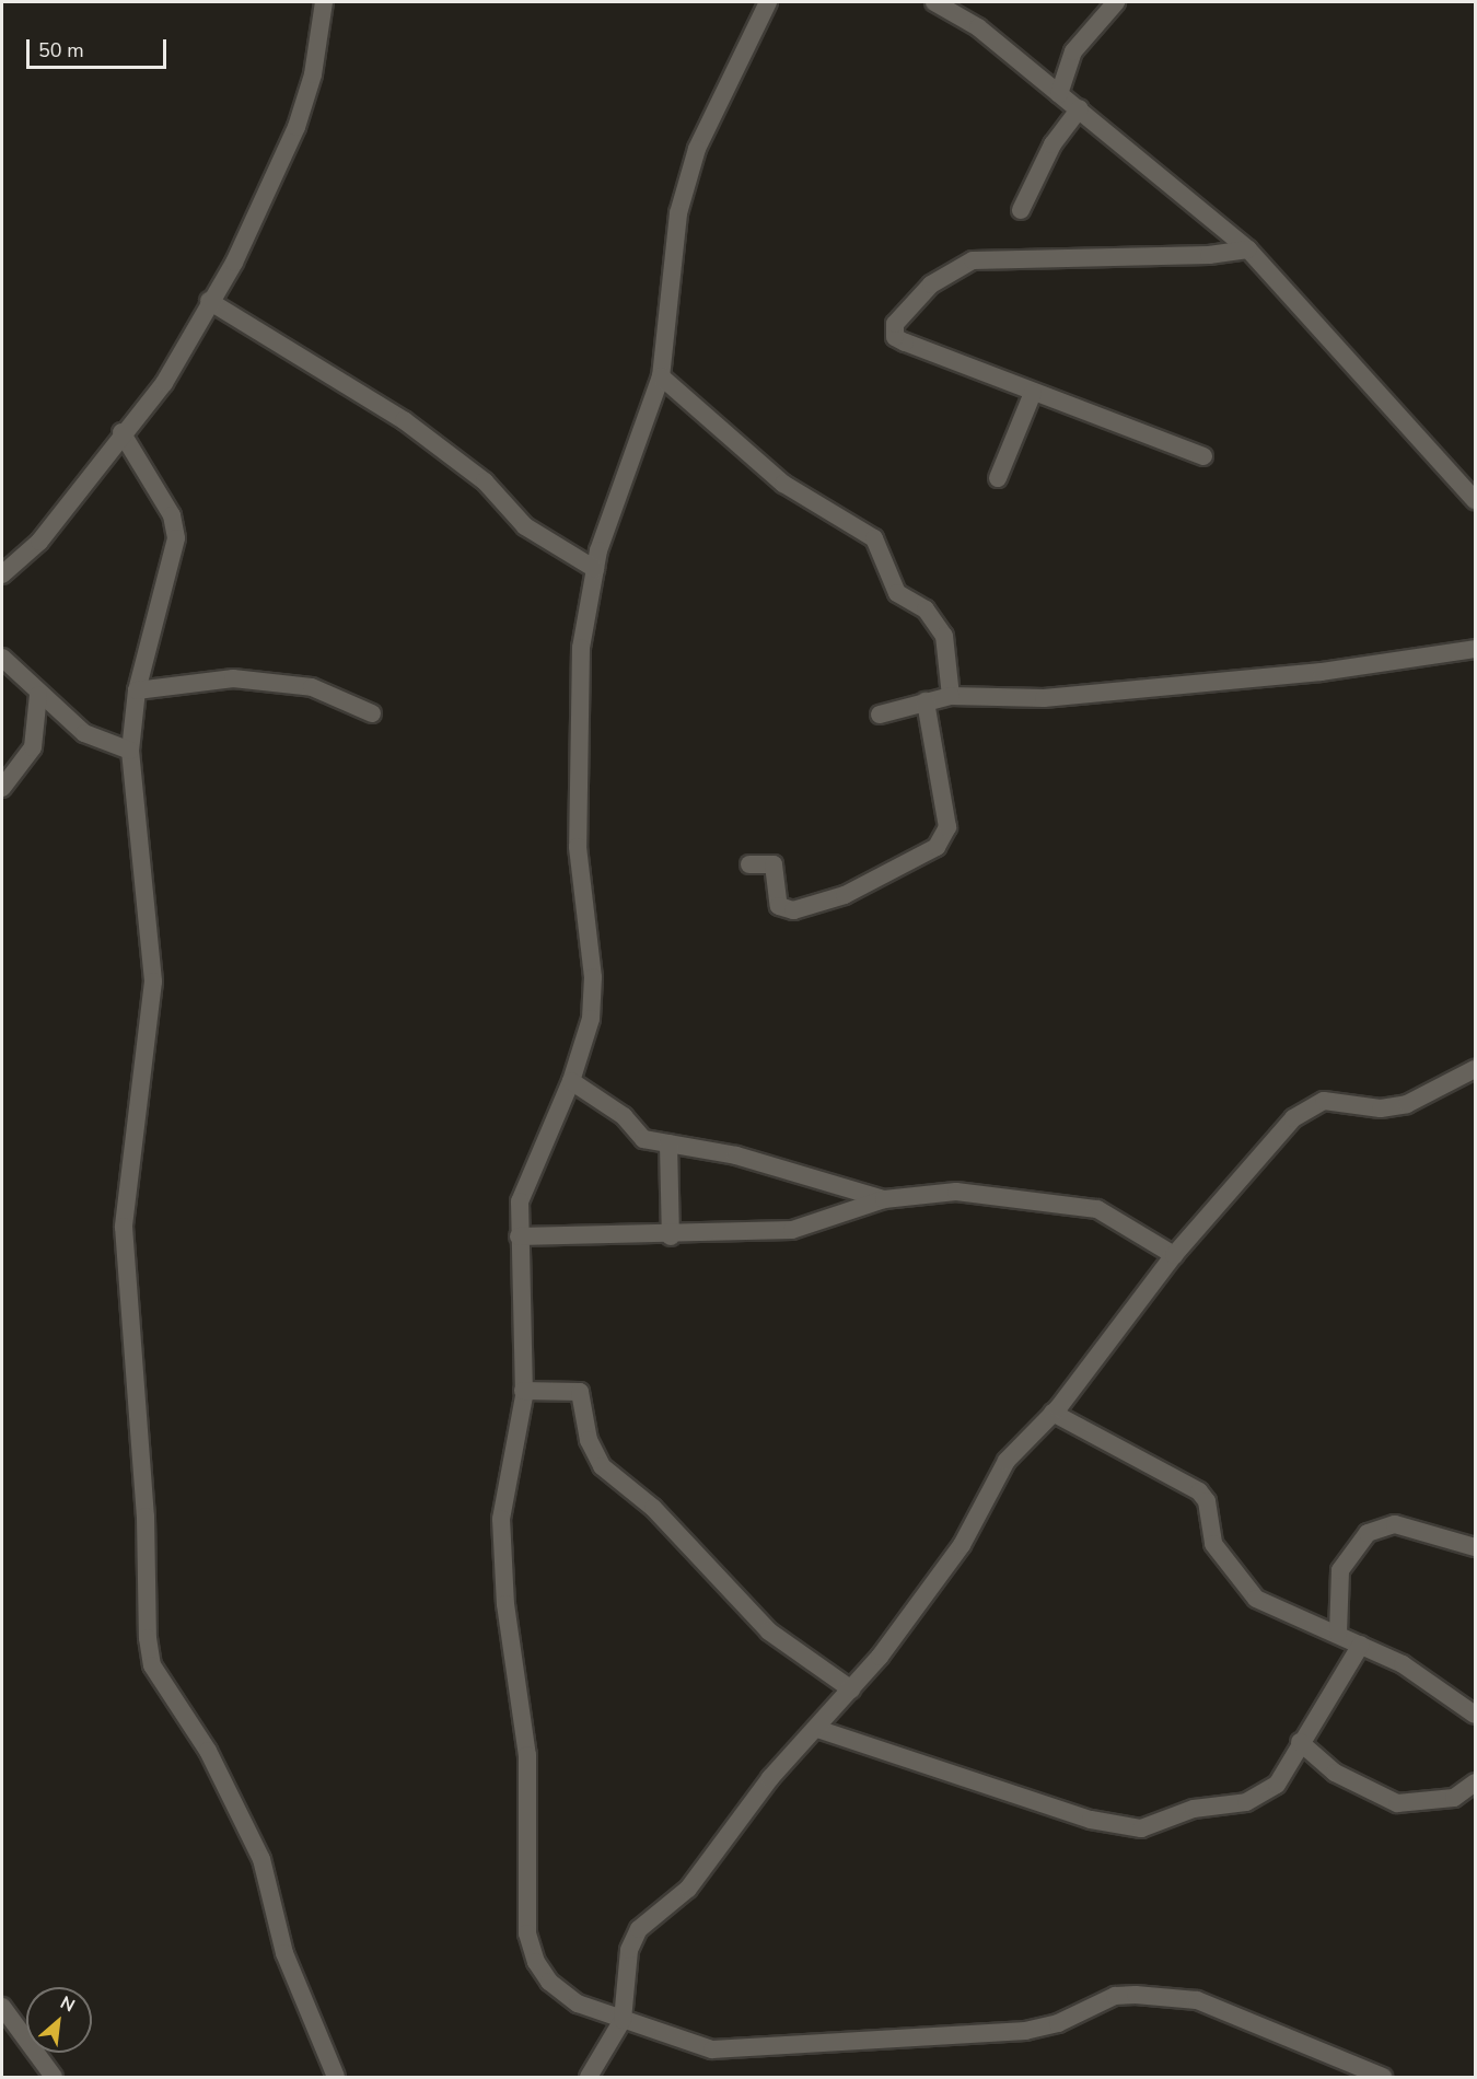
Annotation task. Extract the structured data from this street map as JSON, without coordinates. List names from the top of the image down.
{
  "scale_bar": "50 m",
  "north": "top right"
}
